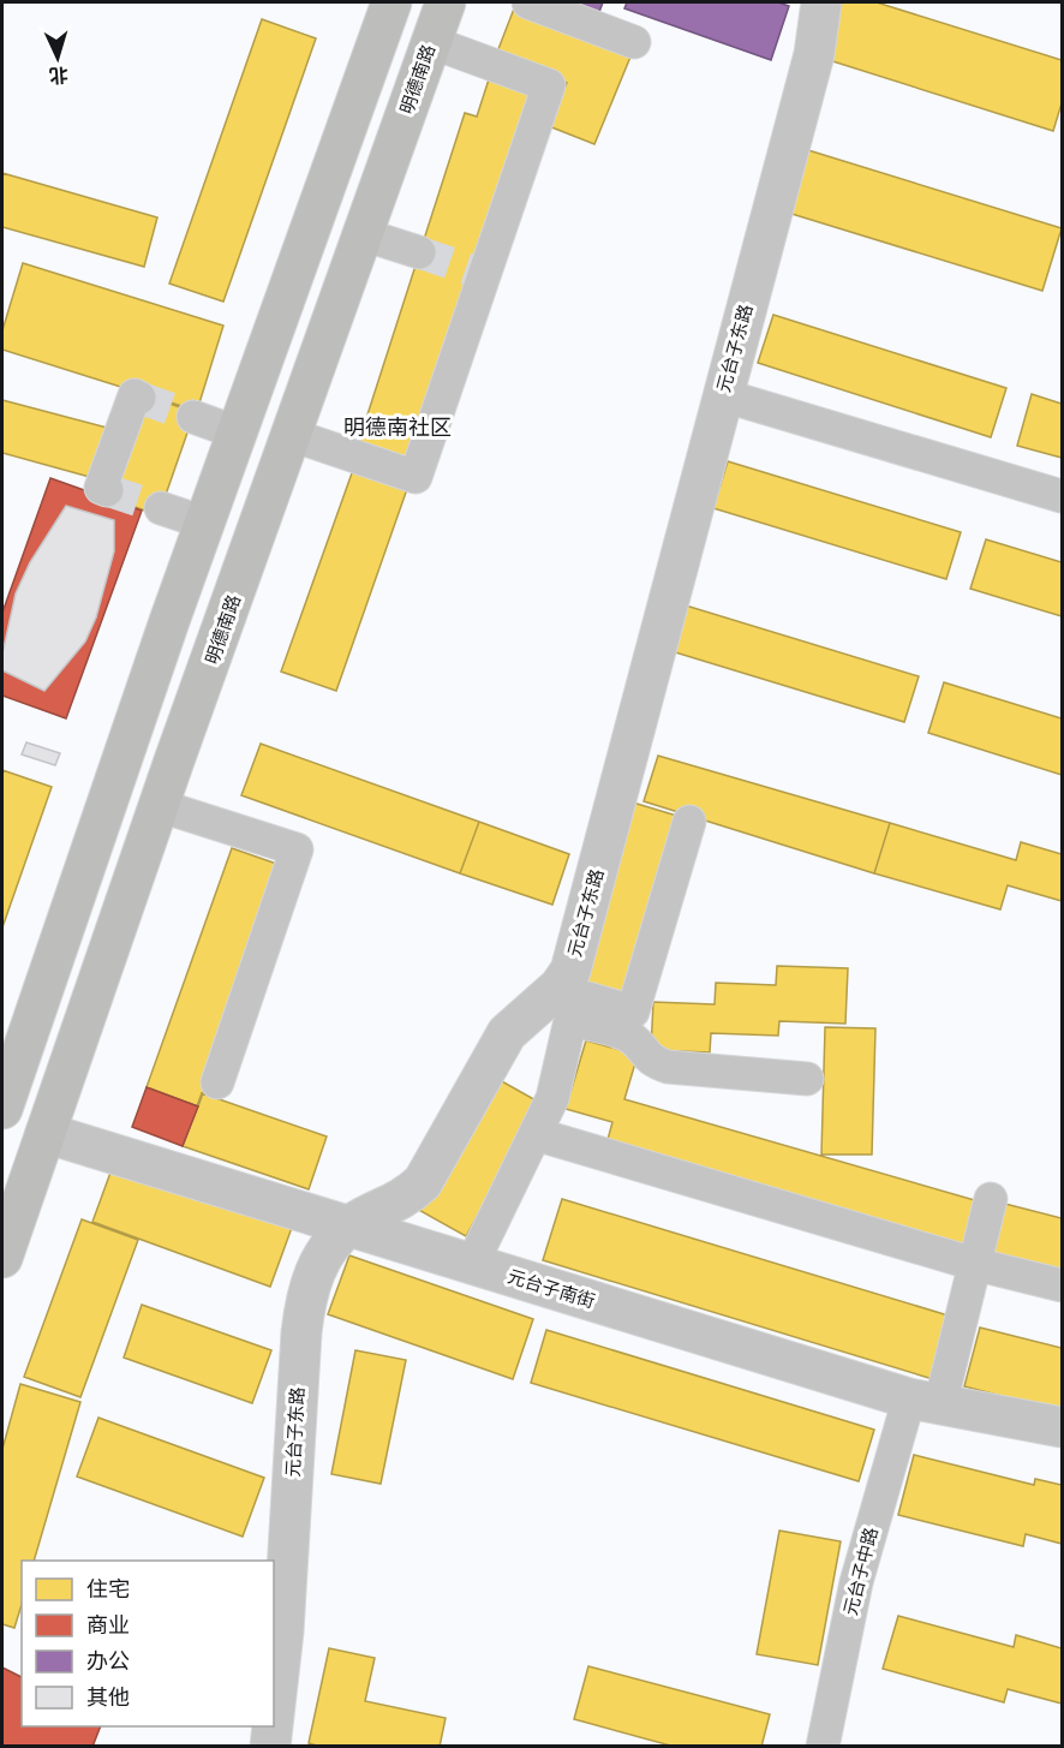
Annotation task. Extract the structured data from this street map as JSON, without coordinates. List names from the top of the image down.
{
  "streets": {
    "main road": ["明德南路"],
    "street": ["元台子东路", "元台子南街", "元台子中路"]
  },
  "crossings": [
    ["明德南路", "元台子南街"],
    ["元台子东路", "元台子南街"],
    ["元台子南街", "元台子中路"]
  ],
  "districts": ["明德南社区"],
  "legend": [
    "住宅",
    "商业",
    "办公",
    "其他"
  ],
  "north": "bottom"
}
